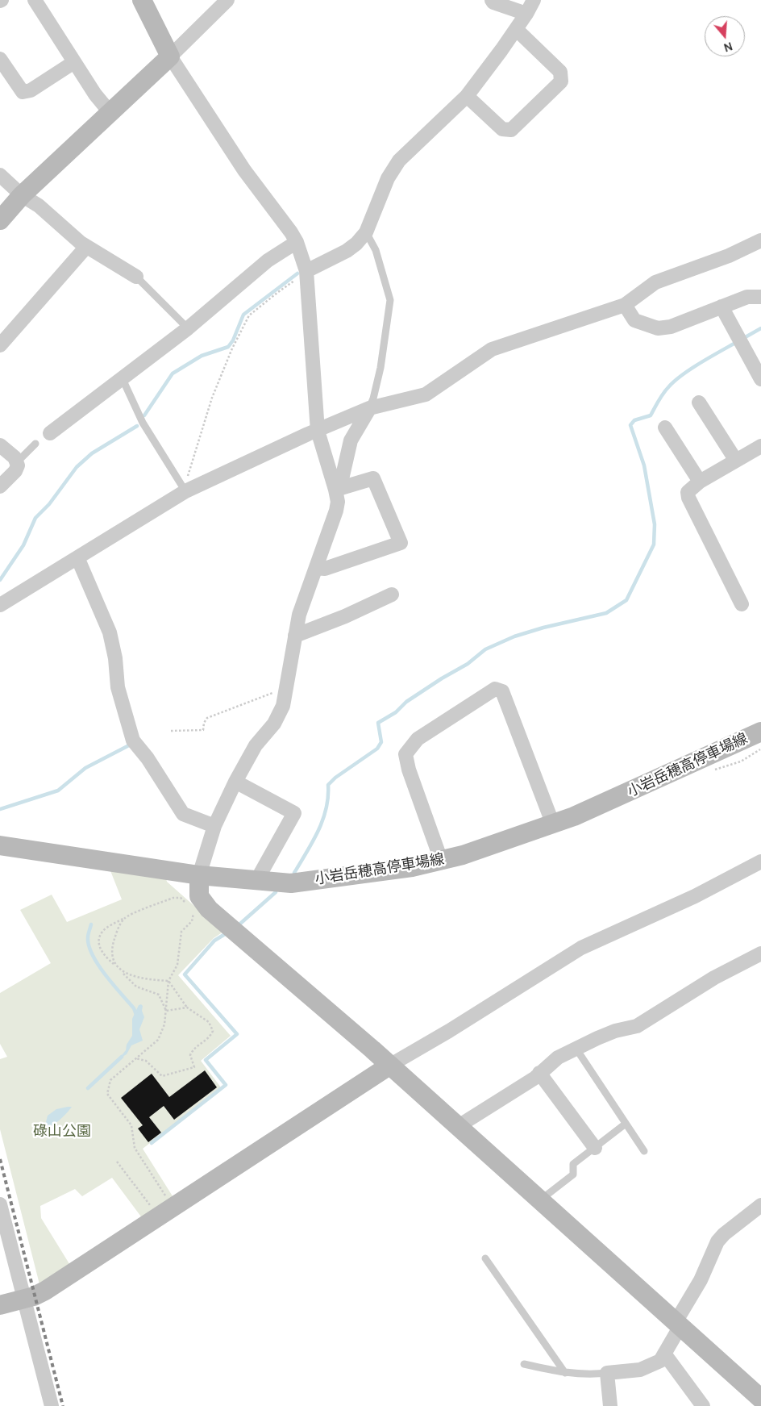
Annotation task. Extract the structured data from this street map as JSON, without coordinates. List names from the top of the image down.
{
  "streets": {
    "street": ["小岩岳穂高停車場線"]
  },
  "parks": ["碌山公園"],
  "north": "bottom"
}
